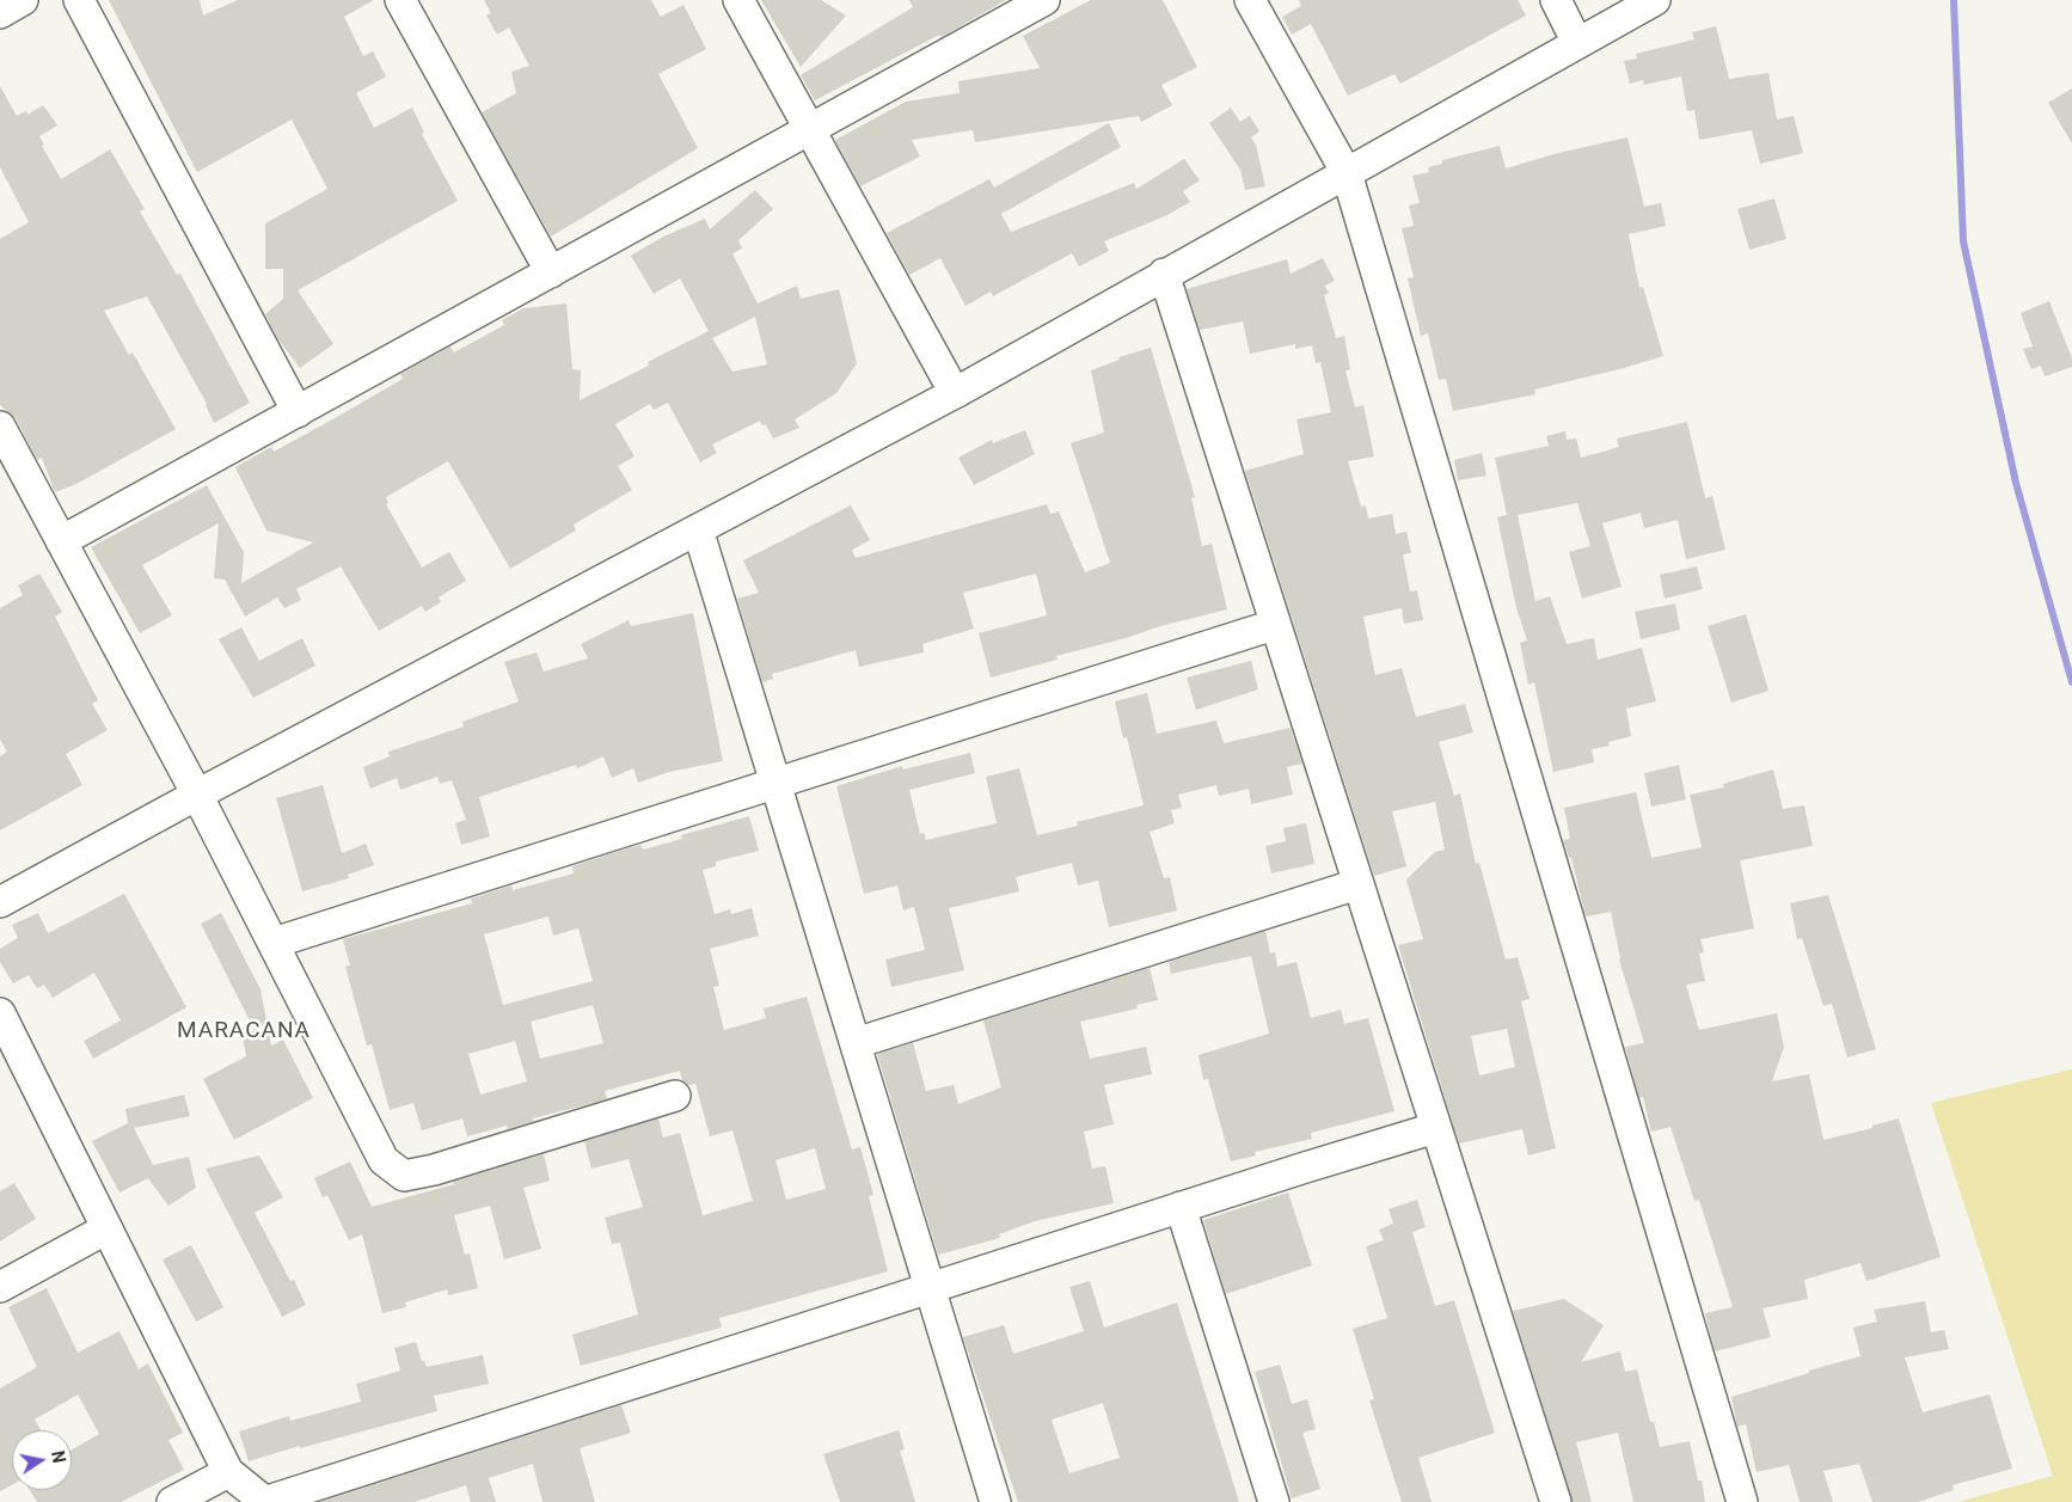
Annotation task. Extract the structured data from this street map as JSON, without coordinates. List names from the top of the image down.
{
  "districts": ["MARACANA"],
  "north": "right"
}
